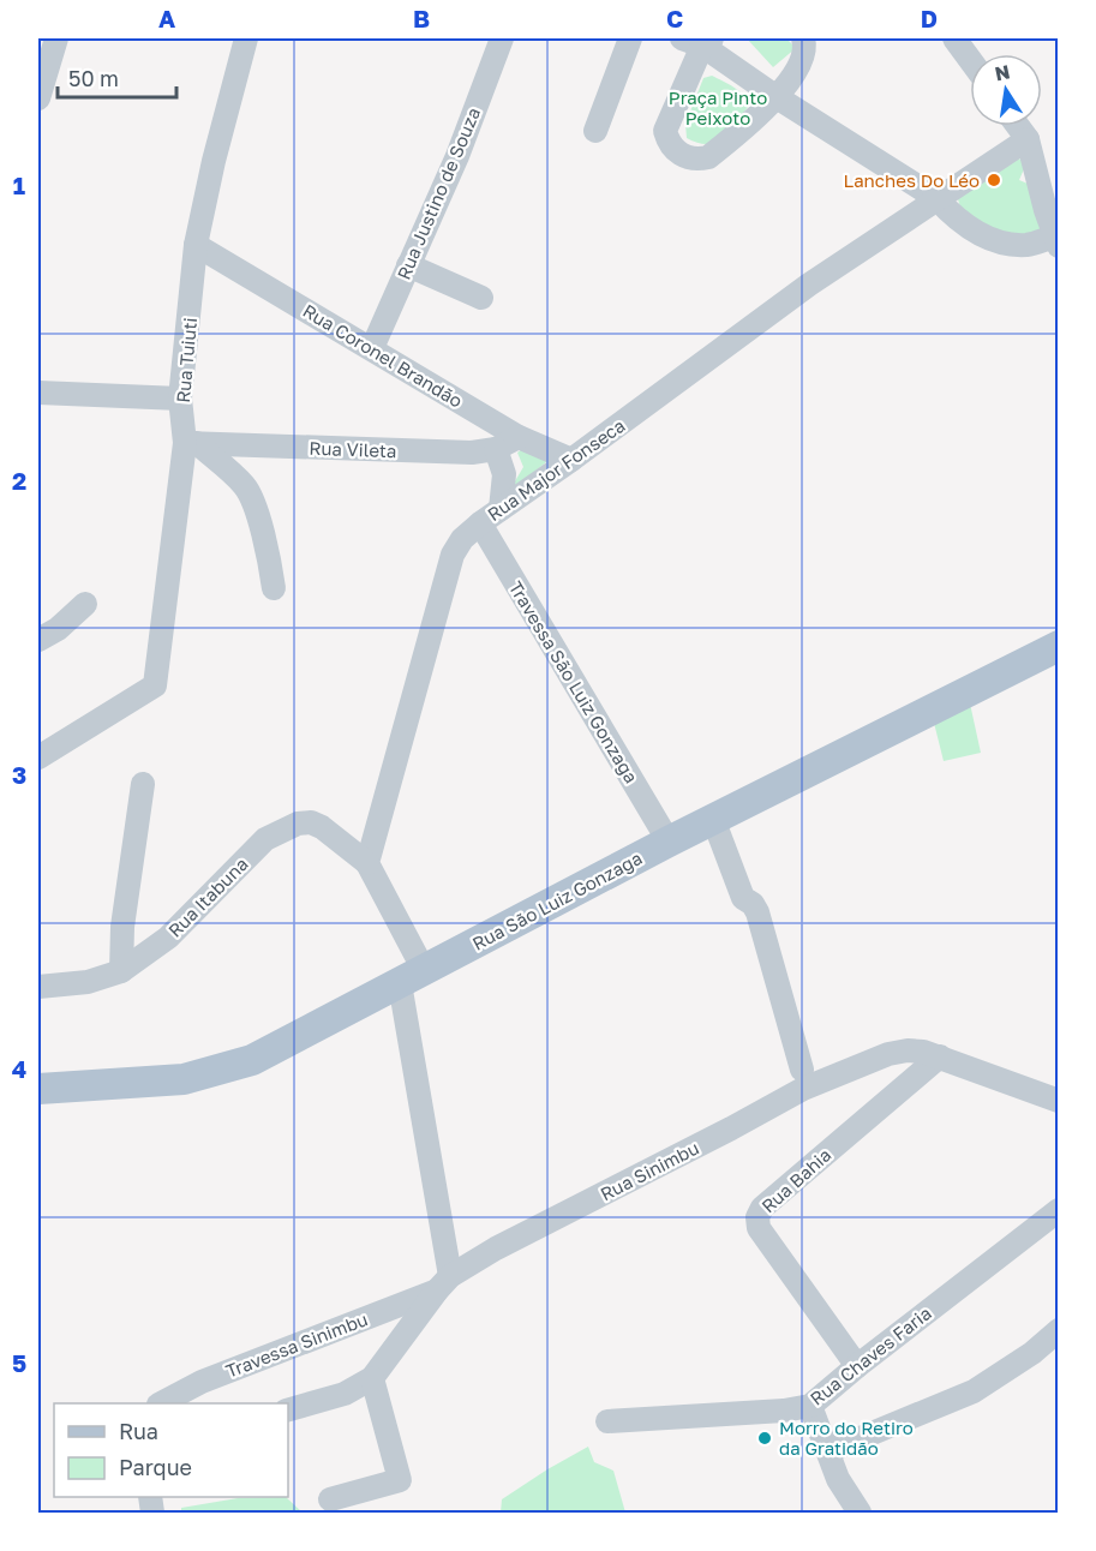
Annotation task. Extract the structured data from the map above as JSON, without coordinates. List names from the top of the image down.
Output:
{
  "streets": {
    "main road": ["Rua São Luiz Gonzaga"],
    "street": [
      "Rua Justino de Souza",
      "Rua Coronel Brandão",
      "Rua Tuiuti",
      "Rua Vileta",
      "Rua Major Fonseca",
      "Travessa São Luiz Gonzaga",
      "Rua Itabuna",
      "Rua Sinimbu",
      "Rua Bahia",
      "Travessa Sinimbu",
      "Rua Chaves Faria"
    ]
  },
  "crossings": [
    ["Rua Justino de Souza", "Rua Coronel Brandão"],
    ["Rua Coronel Brandão", "Rua Tuiuti"],
    ["Rua Coronel Brandão", "Rua Vileta"],
    ["Rua Coronel Brandão", "Rua Major Fonseca"],
    ["Rua Tuiuti", "Rua Vileta"],
    ["Rua Major Fonseca", "Travessa São Luiz Gonzaga"],
    ["Rua Major Fonseca", "Rua Itabuna"],
    ["Travessa São Luiz Gonzaga", "Rua São Luiz Gonzaga"],
    ["Rua Sinimbu", "Rua Bahia"],
    ["Rua Sinimbu", "Travessa Sinimbu"],
    ["Rua Bahia", "Rua Chaves Faria"]
  ],
  "parks": ["Praça Pinto Peixoto"],
  "places": ["Lanches Do Léo", "Morro do Retiro da Gratidão"],
  "legend": ["Rua", "Parque"],
  "scale_bar": "50 m",
  "north": "top",
  "grid": {
    "columns": [
      "A",
      "B",
      "C",
      "D"
    ],
    "rows": [
      "1",
      "2",
      "3",
      "4",
      "5"
    ]
  }
}
